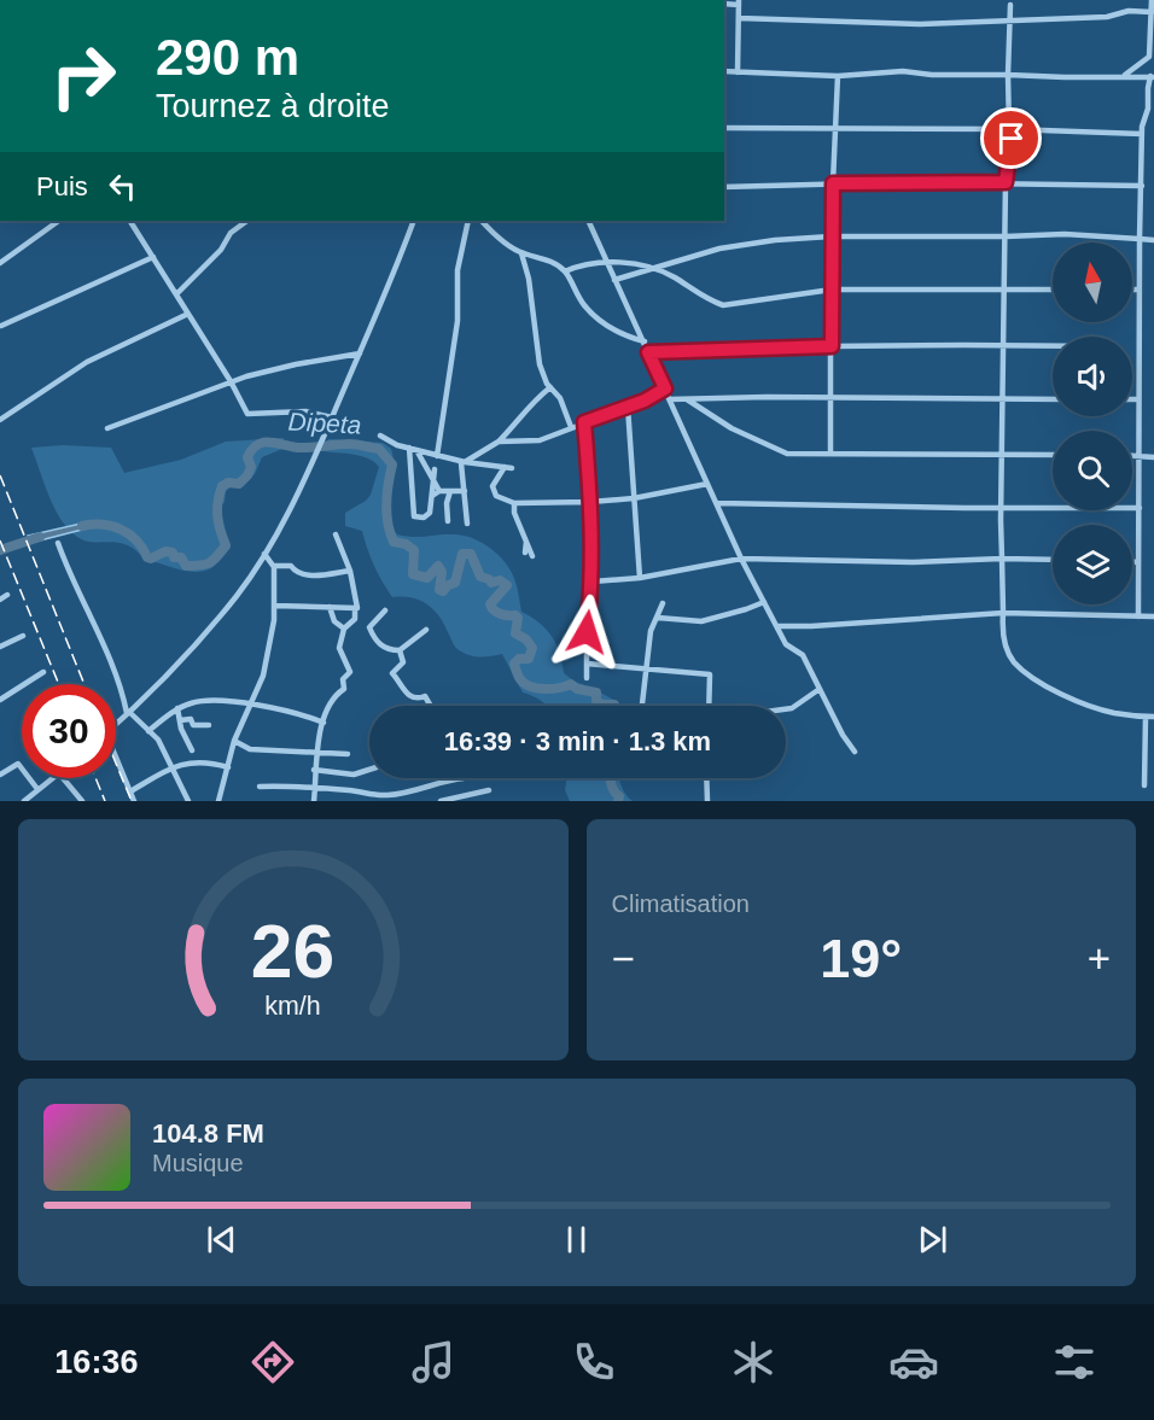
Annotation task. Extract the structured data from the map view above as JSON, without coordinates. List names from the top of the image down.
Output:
{
  "water": ["Dipeta"],
  "north": "top",
  "page": {
    "turn": ["290 m", "Tournez à droite"],
    "then": "Puis",
    "limit": "30",
    "trip": "16:39 · 3 min · 1.3 km",
    "tile": "Climatisation",
    "heat": ["−", "19°", "+"],
    "song": ["104.8 FM", "Musique"],
    "tabs": "16:36",
    "gauge": ["26", "km/h"]
  }
}
